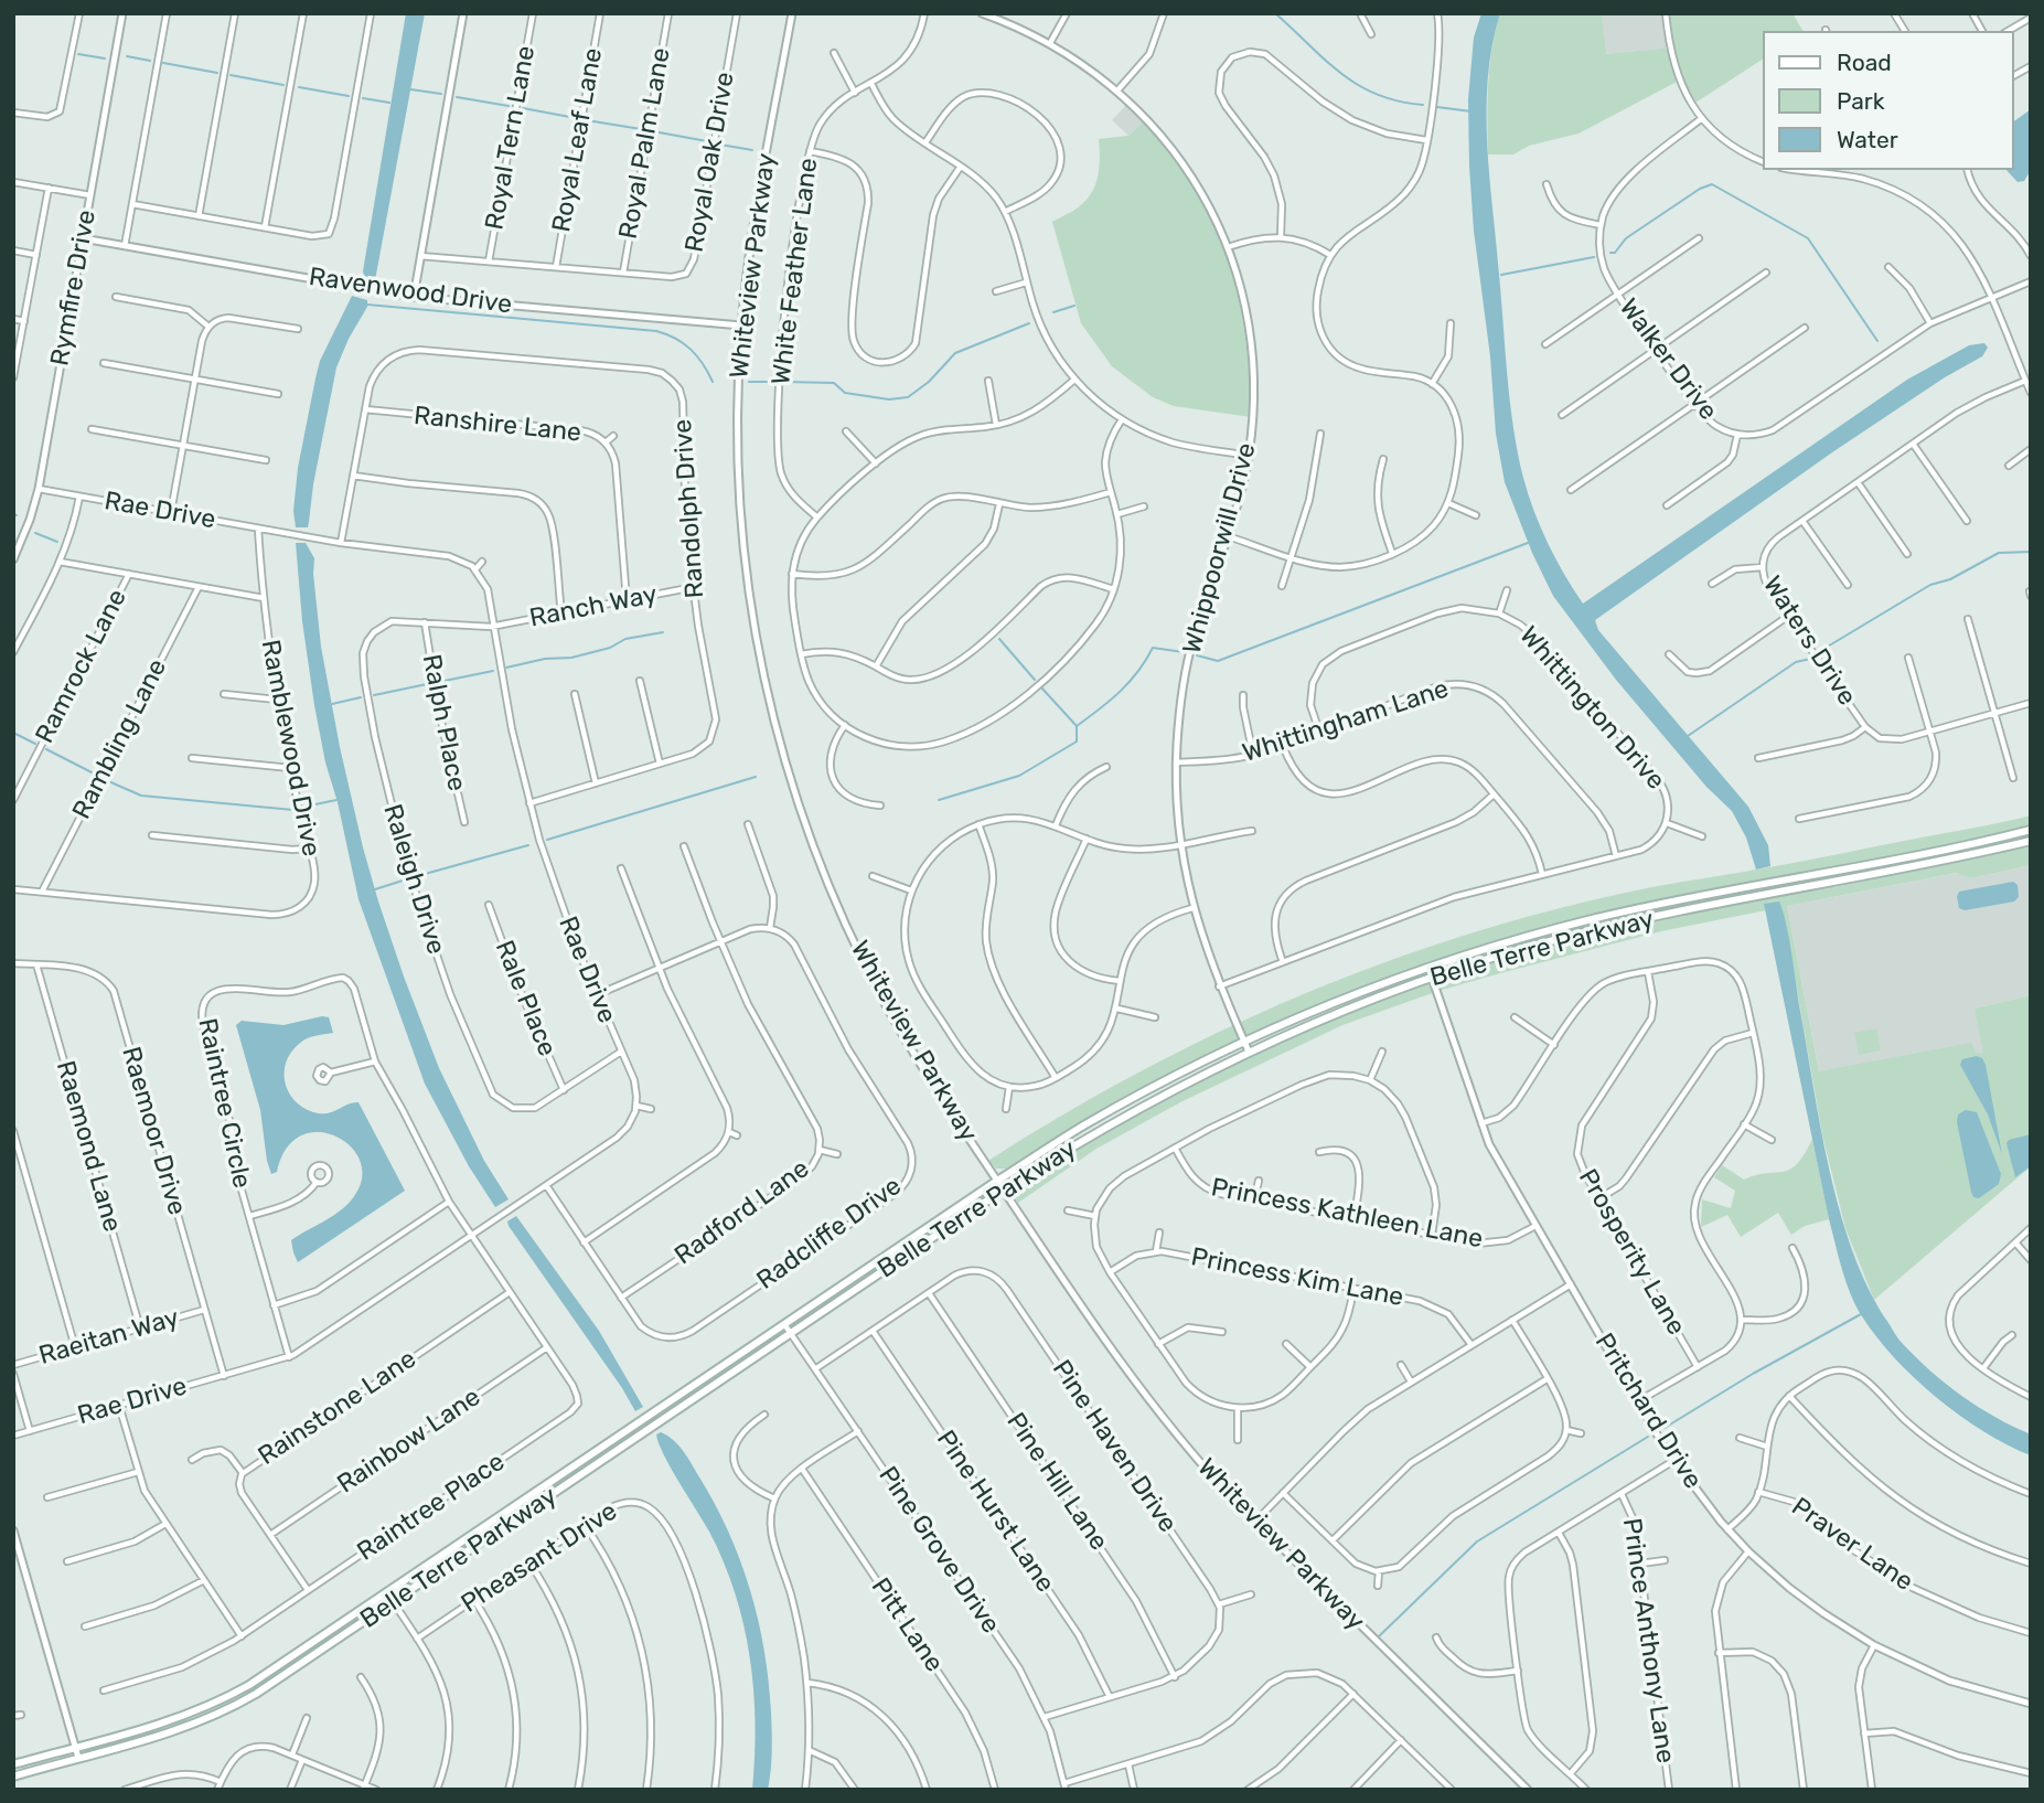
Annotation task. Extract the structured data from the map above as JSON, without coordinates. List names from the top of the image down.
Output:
{
  "streets": {
    "main road": ["Belle Terre Parkway"],
    "street": [
      "Royal Tern Lane",
      "Royal Leaf Lane",
      "Royal Palm Lane",
      "Royal Oak Drive",
      "Whiteview Parkway",
      "White Feather Lane",
      "Rymfire Drive",
      "Ravenwood Drive",
      "Walker Drive",
      "Ranshire Lane",
      "Randolph Drive",
      "Rae Drive",
      "Whippoorwill Drive",
      "Ranch Way",
      "Waters Drive",
      "Ramrock Lane",
      "Whittington Drive",
      "Whittingham Lane",
      "Ralph Place",
      "Rambling Lane",
      "Ramblewood Drive",
      "Raleigh Drive",
      "Rale Place",
      "Raintree Circle",
      "Raemoor Drive",
      "Raemond Lane",
      "Radford Lane",
      "Princess Kathleen Lane",
      "Radcliffe Drive",
      "Prosperity Lane",
      "Princess Kim Lane",
      "Raeitan Way",
      "Rainstone Lane",
      "Pritchard Drive",
      "Rainbow Lane",
      "Pine Haven Drive",
      "Pine Hill Lane",
      "Raintree Place",
      "Pine Hurst Lane",
      "Praver Lane",
      "Pine Grove Drive",
      "Pheasant Drive",
      "Pitt Lane",
      "Prince Anthony Lane"
    ]
  },
  "crossings": [
    ["Royal Tern Lane", "Royal Oak Drive"],
    ["Royal Leaf Lane", "Royal Oak Drive"],
    ["Royal Palm Lane", "Royal Oak Drive"],
    ["Whiteview Parkway", "Ravenwood Drive"],
    ["Whiteview Parkway", "Belle Terre Parkway"],
    ["Rymfire Drive", "Ravenwood Drive"],
    ["Rymfire Drive", "Rae Drive"],
    ["Ranshire Lane", "Randolph Drive"],
    ["Ranshire Lane", "Ranch Way"],
    ["Randolph Drive", "Rae Drive"],
    ["Randolph Drive", "Ranch Way"],
    ["Rae Drive", "Ranch Way"],
    ["Rae Drive", "Ramblewood Drive"],
    ["Rae Drive", "Raleigh Drive"],
    ["Rae Drive", "Raintree Circle"],
    ["Rae Drive", "Raemoor Drive"],
    ["Rae Drive", "Radcliffe Drive"],
    ["Rae Drive", "Raintree Place"],
    ["Whippoorwill Drive", "Whittington Drive"],
    ["Whippoorwill Drive", "Whittingham Lane"],
    ["Whippoorwill Drive", "Belle Terre Parkway"],
    ["Ranch Way", "Raleigh Drive"],
    ["Whittington Drive", "Whittingham Lane"],
    ["Ralph Place", "Raleigh Drive"],
    ["Rambling Lane", "Ramblewood Drive"],
    ["Raleigh Drive", "Rale Place"],
    ["Belle Terre Parkway", "Pritchard Drive"],
    ["Belle Terre Parkway", "Pine Grove Drive"],
    ["Raintree Circle", "Raintree Place"],
    ["Raemoor Drive", "Raemond Lane"],
    ["Raemoor Drive", "Raeitan Way"],
    ["Raemond Lane", "Raeitan Way"],
    ["Radford Lane", "Radcliffe Drive"],
    ["Princess Kathleen Lane", "Pritchard Drive"],
    ["Rainstone Lane", "Rainbow Lane"],
    ["Rainstone Lane", "Raintree Place"],
    ["Rainbow Lane", "Raintree Place"],
    ["Pine Haven Drive", "Pine Hill Lane"],
    ["Pine Haven Drive", "Pine Hurst Lane"],
    ["Pine Haven Drive", "Pine Grove Drive"]
  ],
  "legend": ["Road", "Park", "Water"]
}
